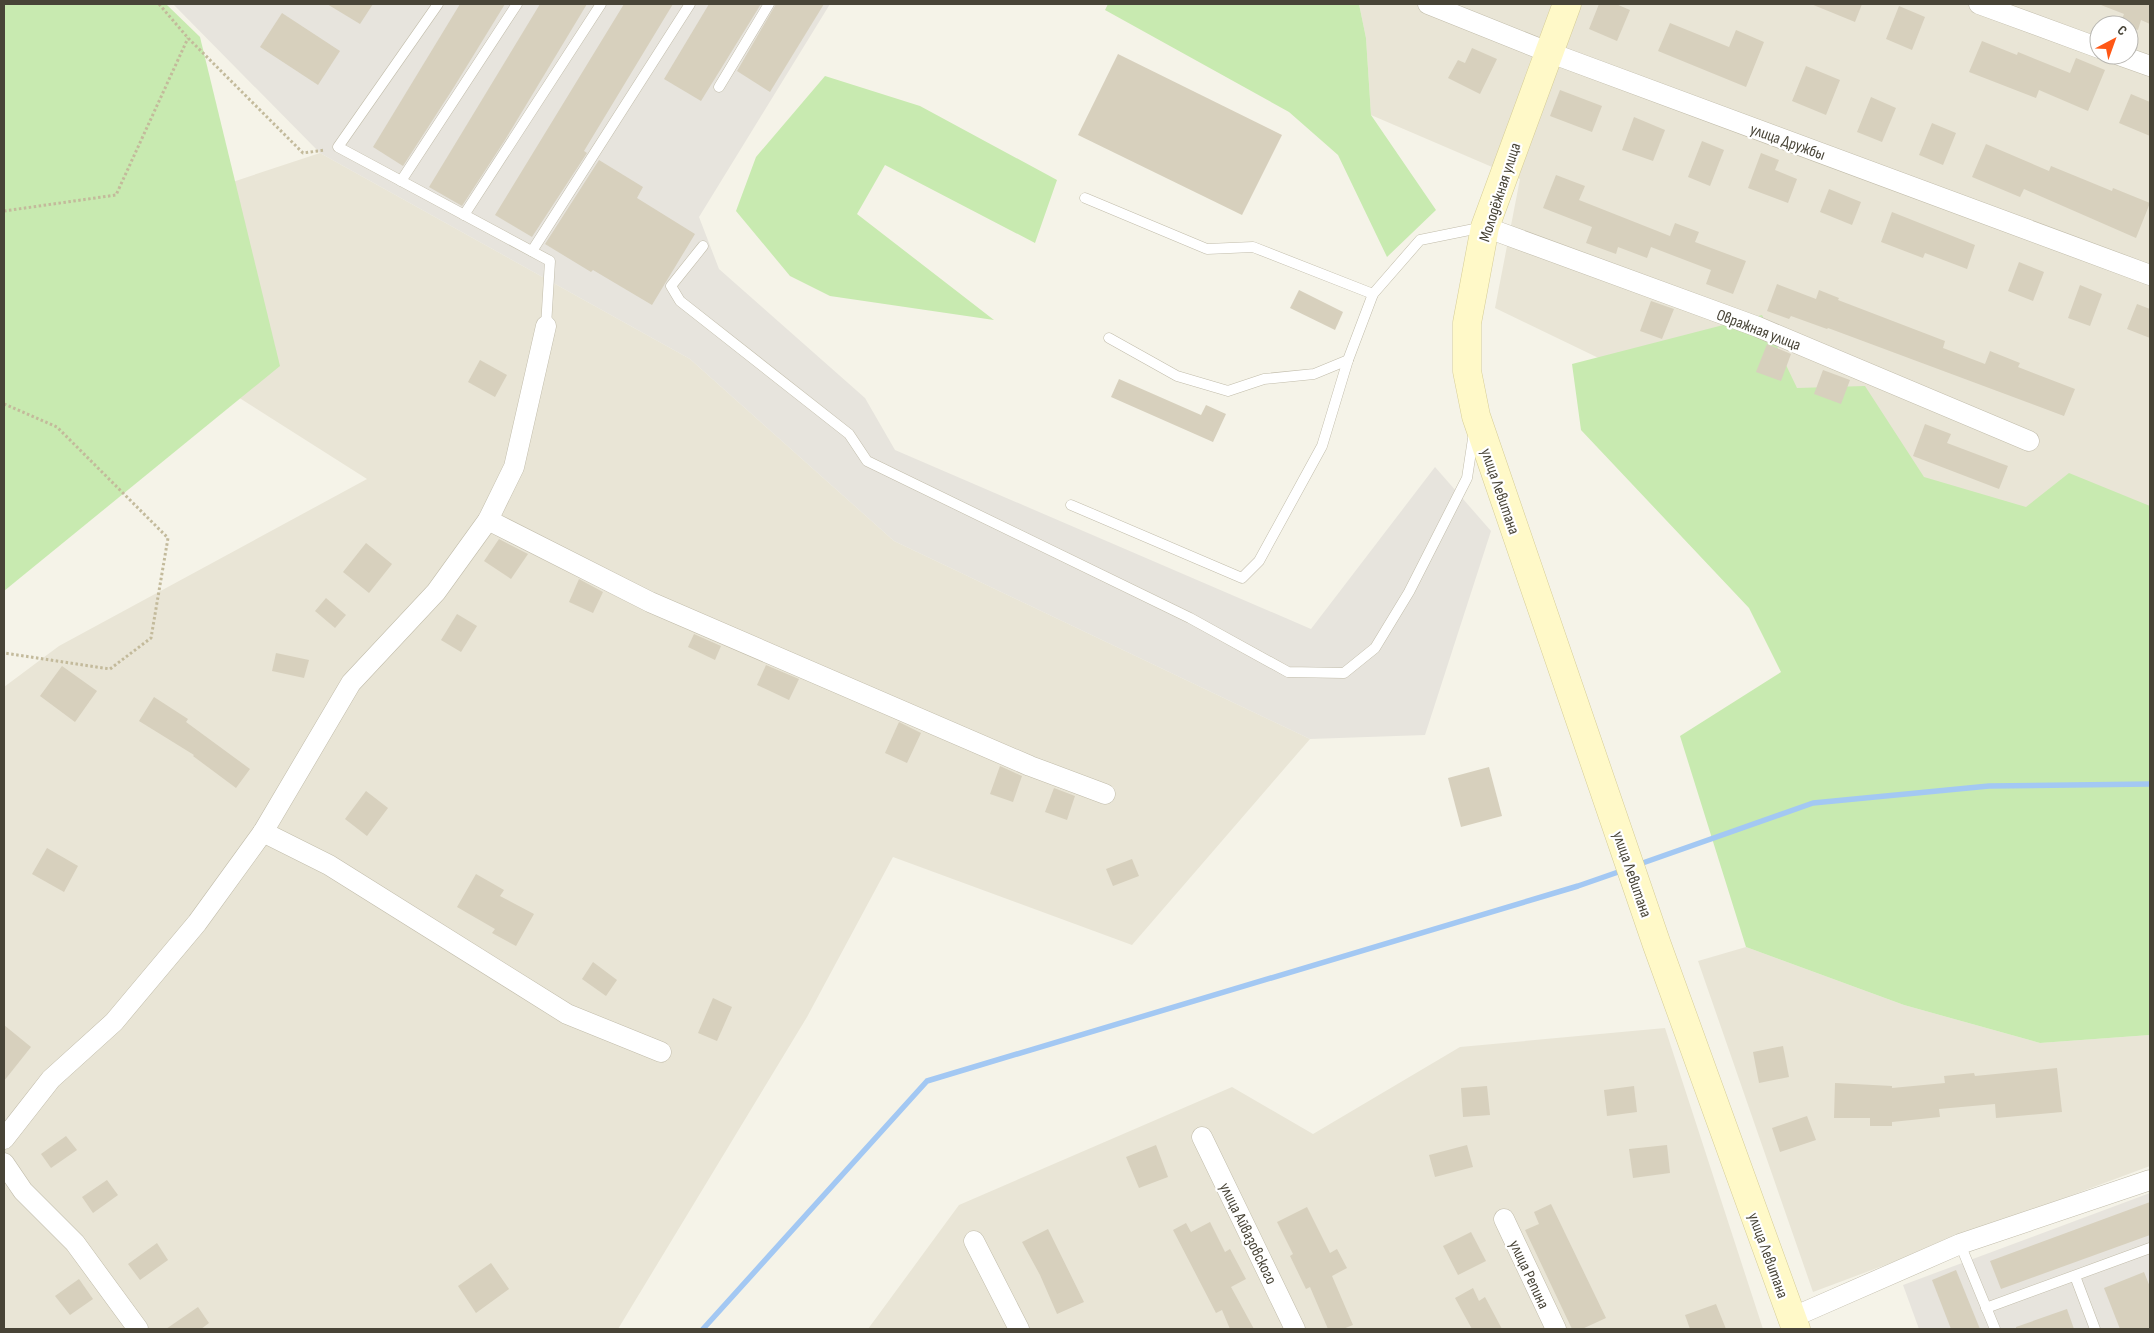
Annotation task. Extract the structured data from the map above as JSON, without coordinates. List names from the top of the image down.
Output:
{
  "streets": {
    "main road": ["Молодёжная улица", "улица Левитана"],
    "street": [
      "улица Дружбы",
      "Овражная улица",
      "улица Айвазовского",
      "улица Репина"
    ]
  },
  "crossings": [
    ["улица Дружбы", "Молодёжная улица"],
    ["Молодёжная улица", "Овражная улица"],
    ["Молодёжная улица", "улица Левитана"]
  ],
  "north": "top right"
}
